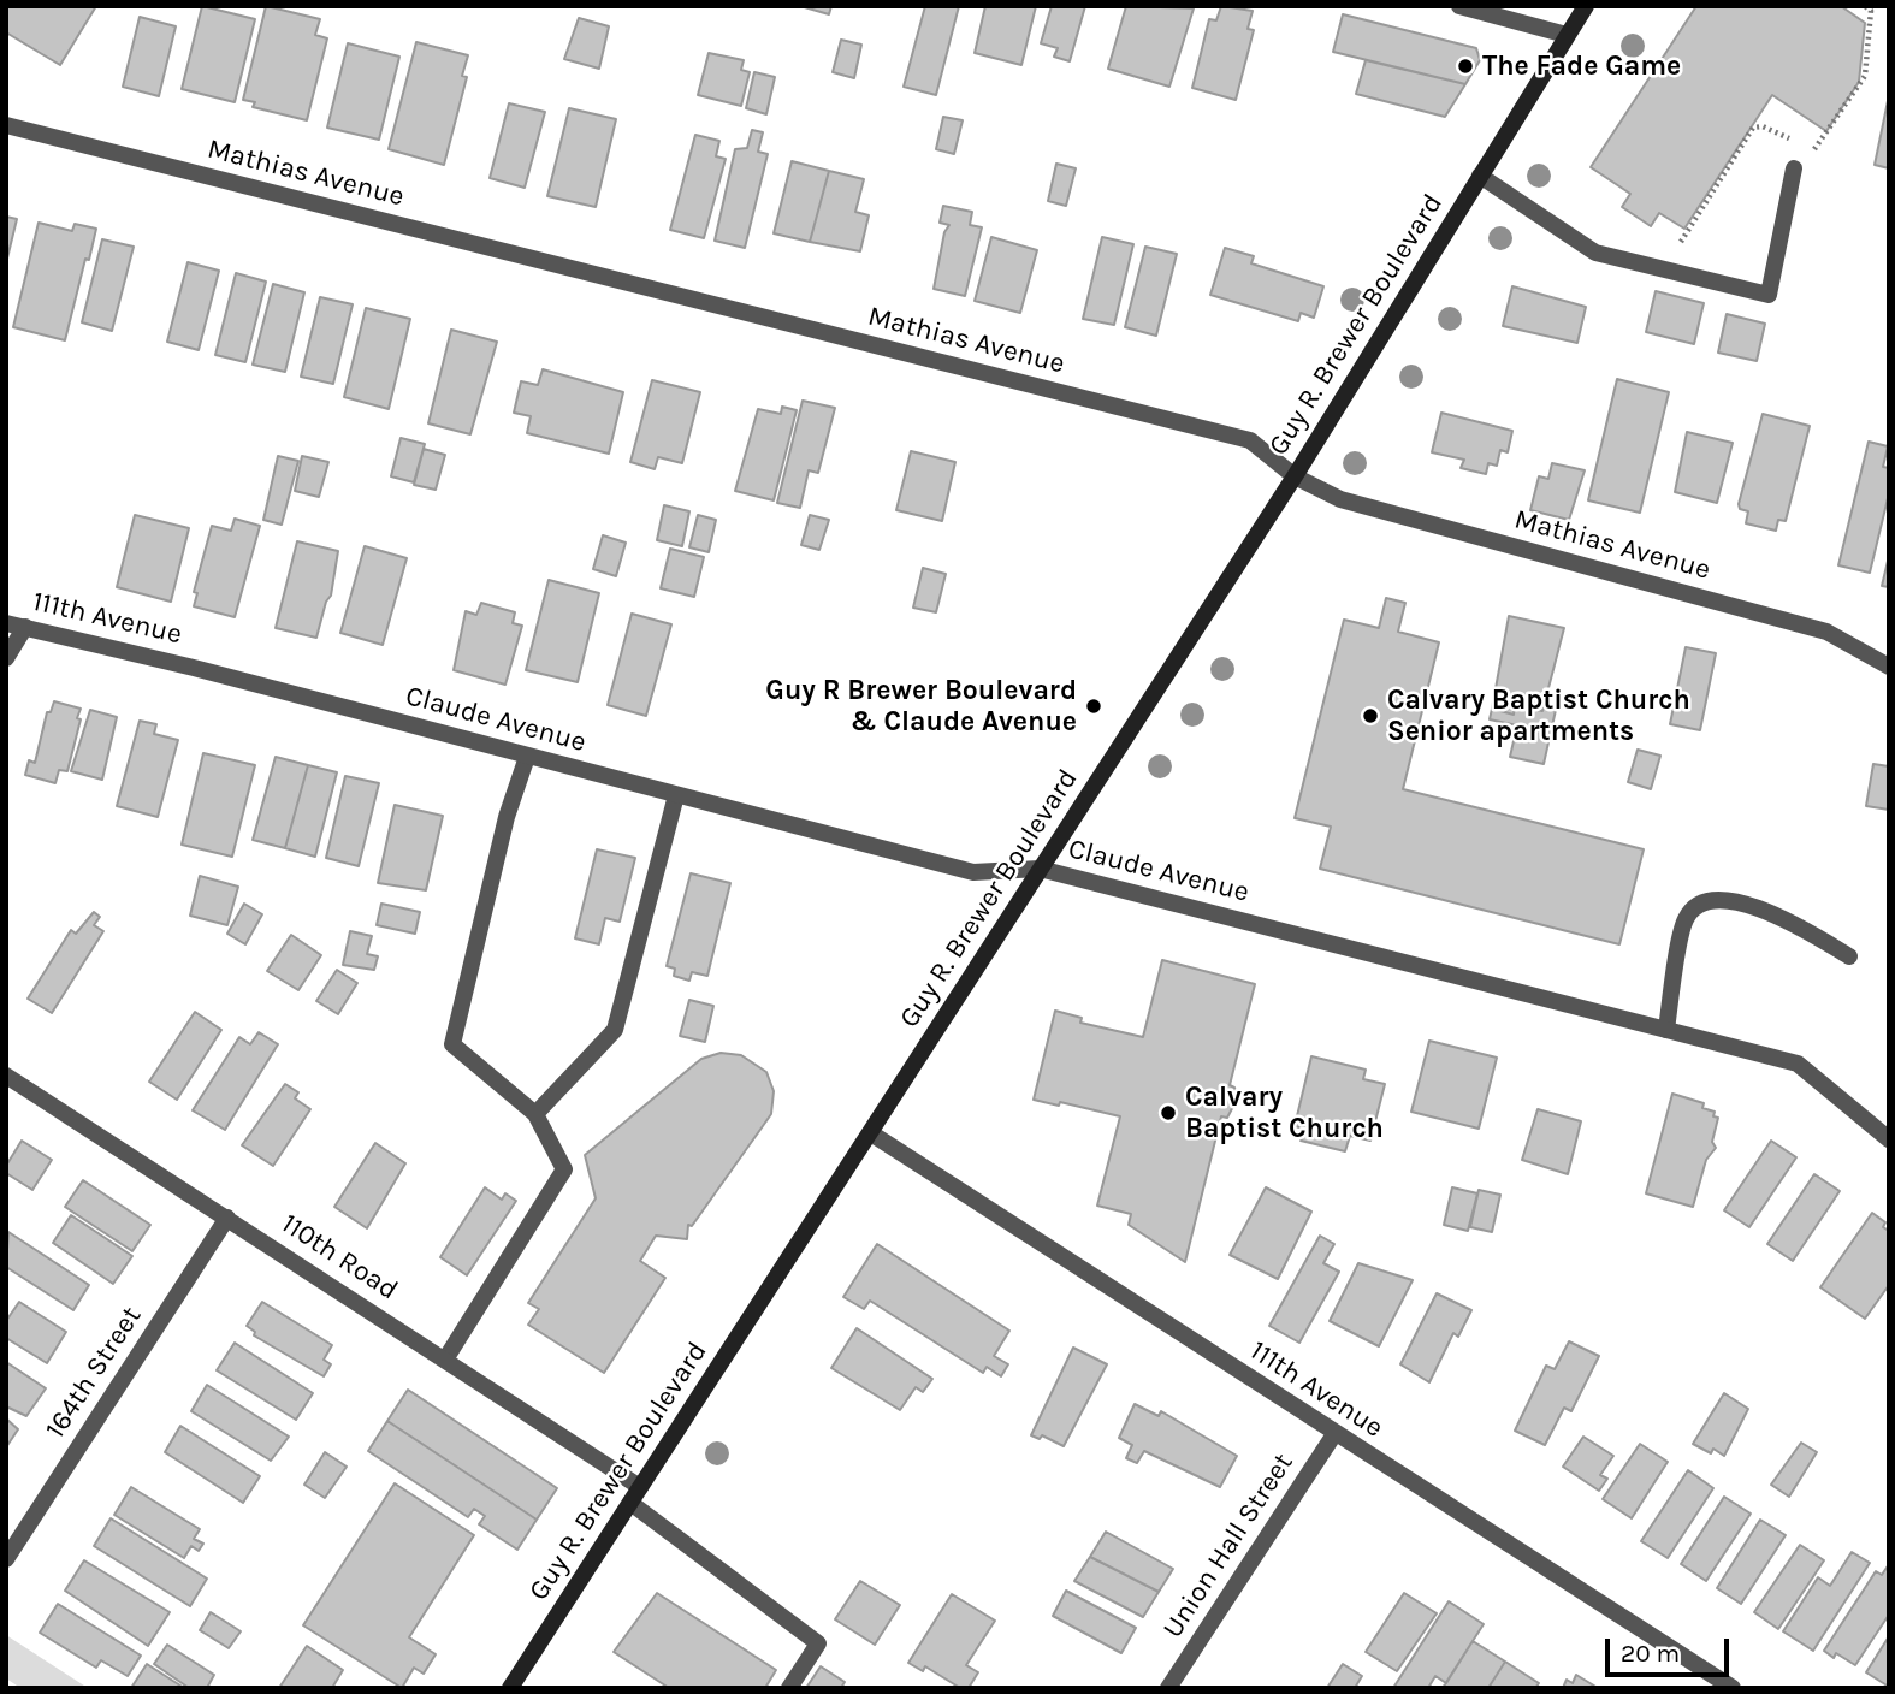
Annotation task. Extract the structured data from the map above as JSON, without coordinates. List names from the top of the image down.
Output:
{
  "streets": {
    "main road": ["Guy R. Brewer Boulevard"],
    "street": [
      "Mathias Avenue",
      "111th Avenue",
      "Claude Avenue",
      "110th Road",
      "164th Street",
      "Union Hall Street"
    ]
  },
  "crossings": [
    ["Mathias Avenue", "Guy R. Brewer Boulevard"],
    ["Guy R. Brewer Boulevard", "111th Avenue"],
    ["Guy R. Brewer Boulevard", "Claude Avenue"],
    ["Guy R. Brewer Boulevard", "110th Road"],
    ["111th Avenue", "Claude Avenue"],
    ["111th Avenue", "Union Hall Street"],
    ["110th Road", "164th Street"]
  ],
  "places": [
    "The Fade Game",
    "Guy R Brewer Boulevard & Claude Avenue",
    "Calvary Baptist Church Senior apartments",
    "Calvary Baptist Church"
  ],
  "scale_bar": "20 m"
}
